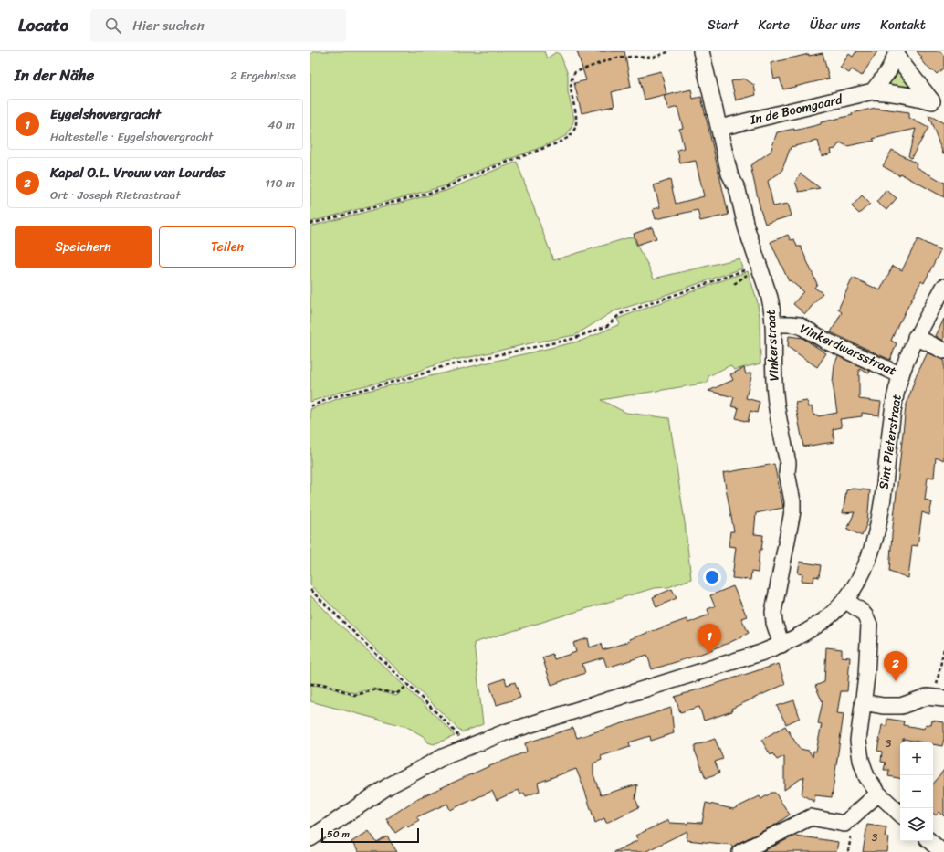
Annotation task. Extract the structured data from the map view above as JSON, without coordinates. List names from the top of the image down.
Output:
{
  "streets": {
    "street": [
      "In de Boomgaard",
      "Vinkerstraat",
      "Vinkerdwarsstraat",
      "Sint Pieterstraat"
    ]
  },
  "crossings": [
    ["In de Boomgaard", "Vinkerstraat"],
    ["Vinkerstraat", "Vinkerdwarsstraat"],
    ["Vinkerstraat", "Sint Pieterstraat"],
    ["Vinkerdwarsstraat", "Sint Pieterstraat"]
  ],
  "house_numbers": ["3", "3"],
  "scale_bar": "50 m",
  "page": {
    "header": "Locato",
    "search": "Hier suchen",
    "nav": [
      "Start",
      "Karte",
      "Über uns",
      "Kontakt"
    ],
    "heading": ["In der Nähe", "2 Ergebnisse"],
    "list": [
      {
        "mark": "1",
        "name": "Eygelshovergracht",
        "note": "Haltestelle · Eygelshovergracht",
        "value": "40 m"
      },
      {
        "mark": "2",
        "name": "Kapel O.L. Vrouw van Lourdes",
        "note": "Ort · Joseph Rietrastraat",
        "value": "110 m"
      }
    ],
    "buttons": ["Speichern", "Teilen"],
    "pins": ["1", "2"],
    "map_buttons": ["+", "−"],
    "scale": "50 m"
  }
}
